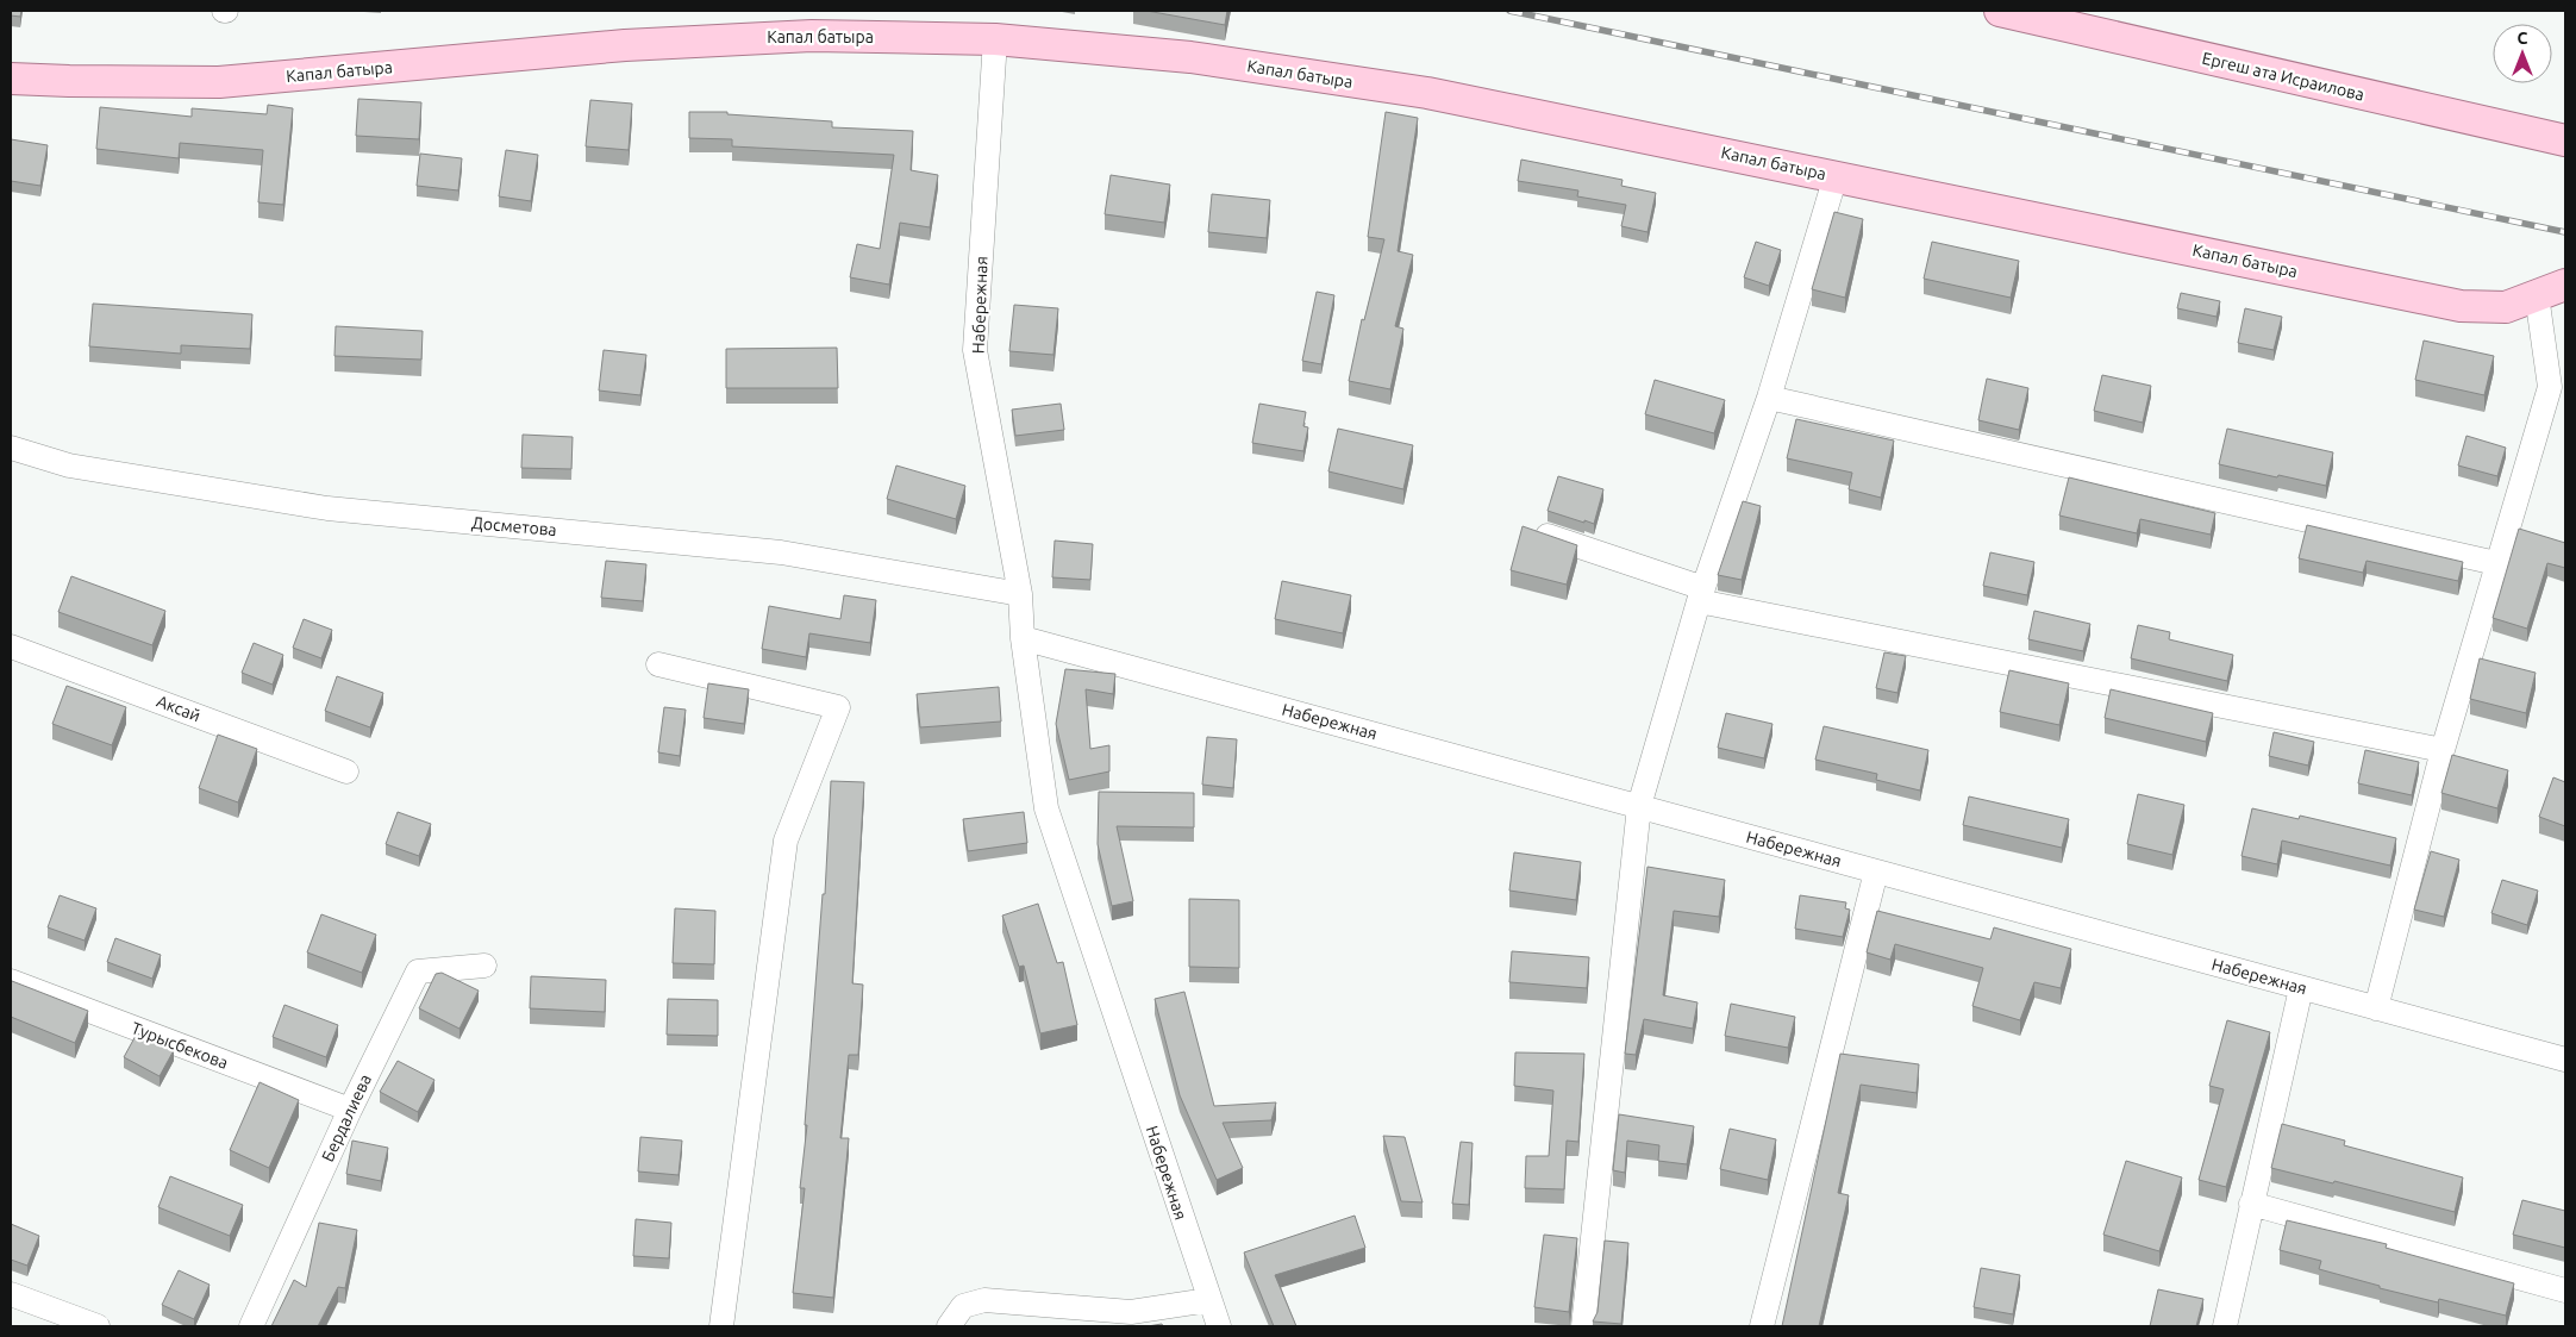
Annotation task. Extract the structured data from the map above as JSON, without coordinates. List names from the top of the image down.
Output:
{
  "streets": {
    "main road": ["Капал батыра", "Ергеш ата Исраилова"],
    "street": [
      "Набережная",
      "Досметова",
      "Аксай",
      "Турысбекова",
      "Бердалиева"
    ]
  },
  "crossings": [
    ["Капал батыра", "Набережная"],
    ["Набережная", "Досметова"],
    ["Турысбекова", "Бердалиева"]
  ],
  "north": "top"
}
